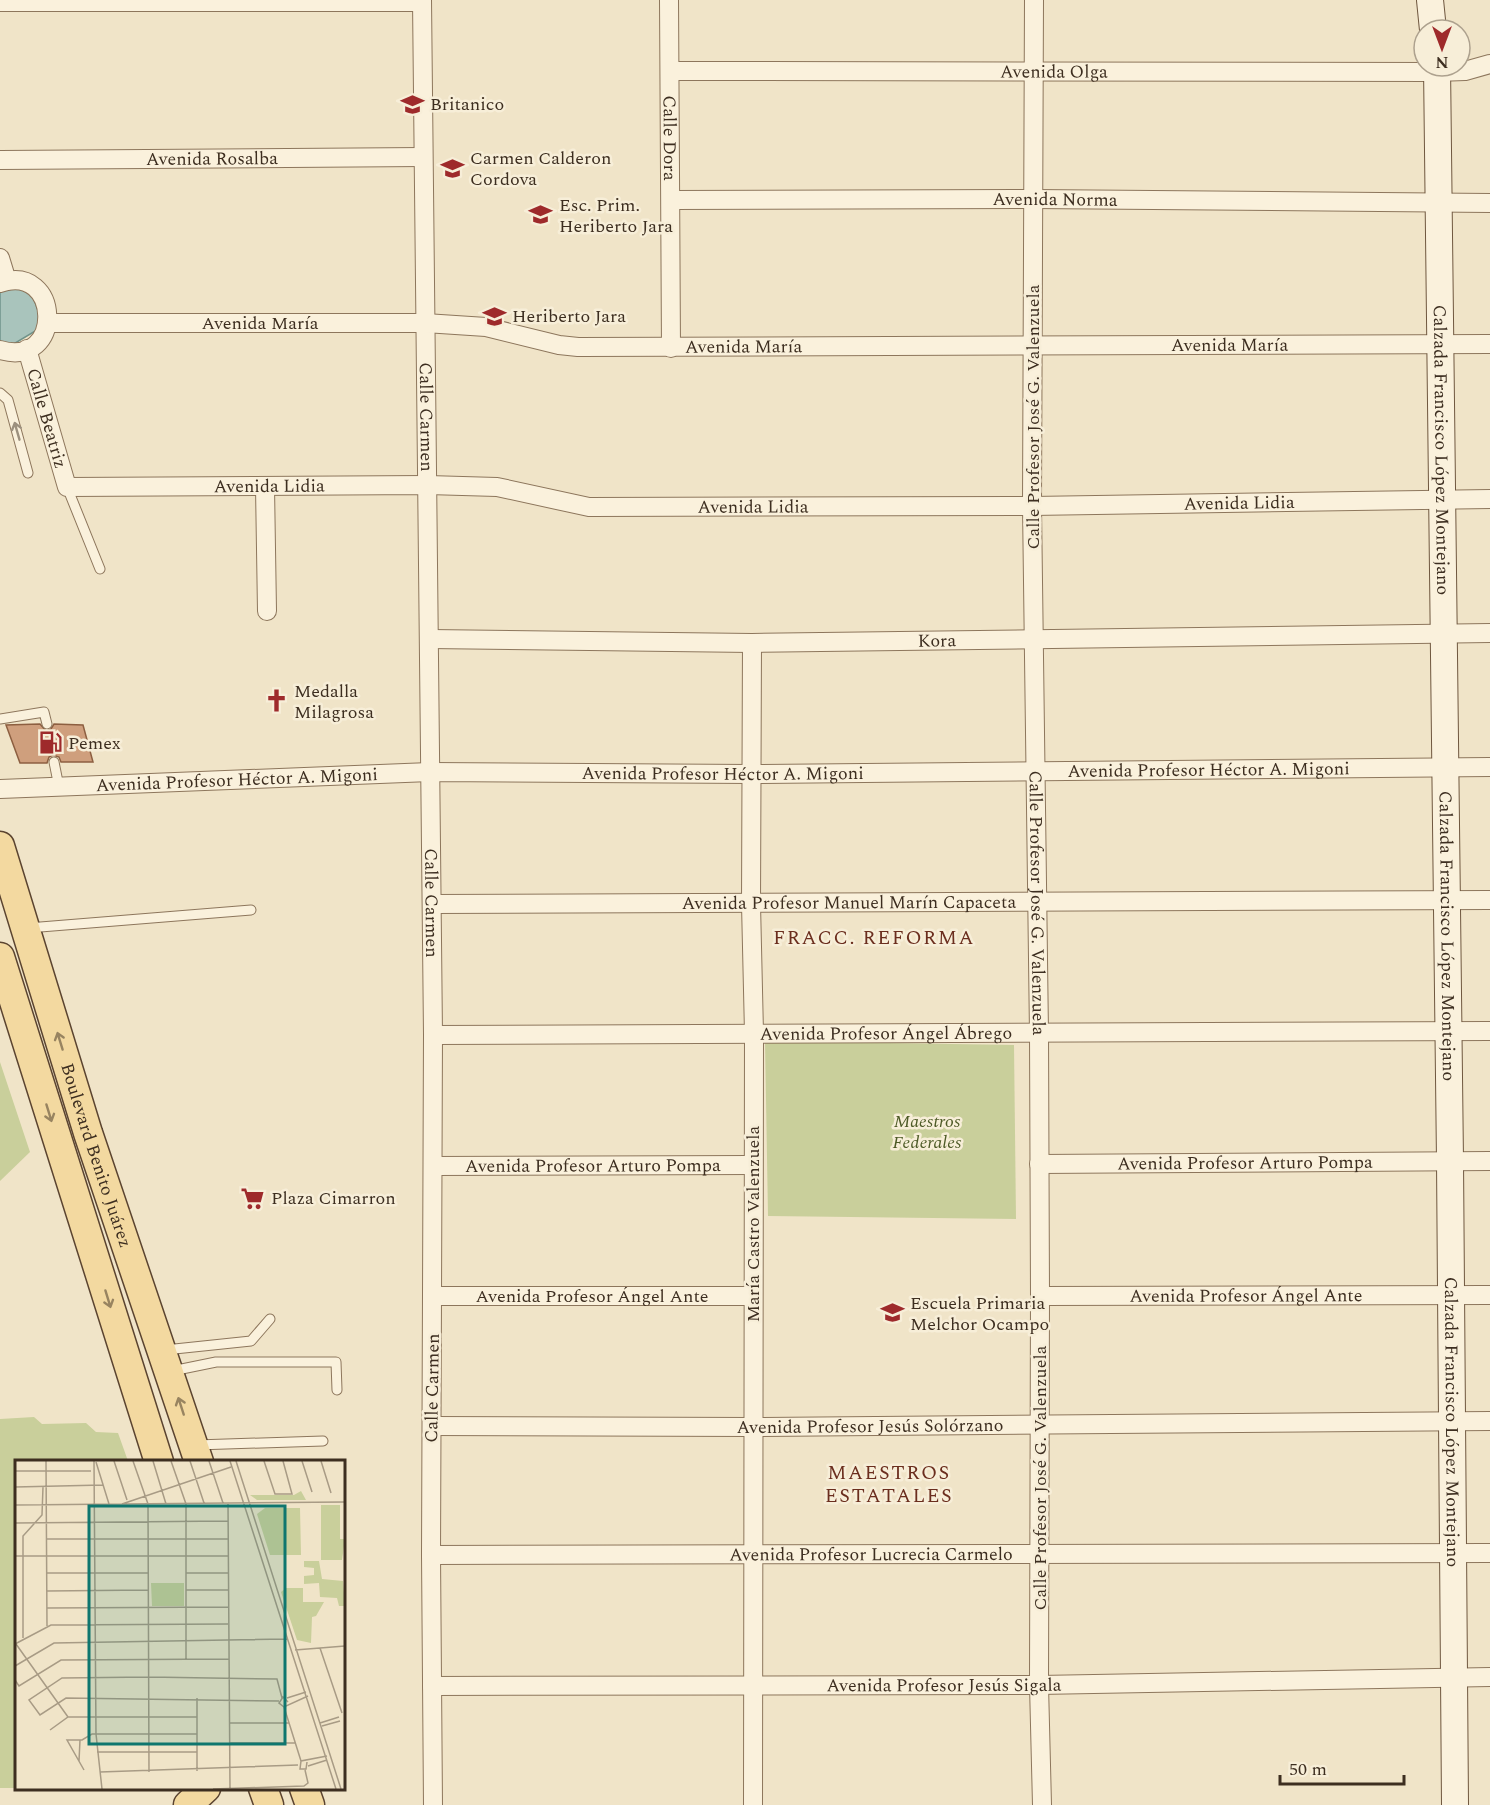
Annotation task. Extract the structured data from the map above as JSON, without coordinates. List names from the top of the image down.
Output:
{
  "streets": {
    "main road": ["Calzada Francisco López Montejano", "Boulevard Benito Juárez"],
    "street": [
      "Avenida Olga",
      "Calle Dora",
      "Avenida Rosalba",
      "Avenida Norma",
      "Avenida María",
      "Calle Carmen",
      "Calle Profesor José G. Valenzuela",
      "Calle Beatriz",
      "Avenida Lidia",
      "Kora",
      "Avenida Profesor Héctor A. Migoni",
      "Avenida Profesor Manuel Marín Capaceta",
      "Avenida Profesor Ángel Ábrego",
      "Avenida Profesor Arturo Pompa",
      "María Castro Valenzuela",
      "Avenida Profesor Ángel Ante",
      "Avenida Profesor Jesús Solórzano",
      "Avenida Profesor Lucrecia Carmelo",
      "Avenida Profesor Jesús Sigala"
    ]
  },
  "crossings": [
    ["Avenida Olga", "Calle Dora"],
    ["Avenida Olga", "Calle Profesor José G. Valenzuela"],
    ["Calle Dora", "Avenida Norma"],
    ["Calle Dora", "Avenida María"],
    ["Avenida Rosalba", "Calle Carmen"],
    ["Avenida Norma", "Calle Profesor José G. Valenzuela"],
    ["Avenida Norma", "Calzada Francisco López Montejano"],
    ["Avenida María", "Calle Carmen"],
    ["Avenida María", "Calle Profesor José G. Valenzuela"],
    ["Avenida María", "Calzada Francisco López Montejano"],
    ["Calle Carmen", "Avenida Lidia"],
    ["Calle Carmen", "Kora"],
    ["Calle Carmen", "Avenida Profesor Héctor A. Migoni"],
    ["Calle Carmen", "Avenida Profesor Manuel Marín Capaceta"],
    ["Calle Carmen", "Avenida Profesor Ángel Ábrego"],
    ["Calle Carmen", "Avenida Profesor Arturo Pompa"],
    ["Calle Carmen", "Avenida Profesor Ángel Ante"],
    ["Calle Carmen", "Avenida Profesor Jesús Solórzano"],
    ["Calle Carmen", "Avenida Profesor Lucrecia Carmelo"],
    ["Calle Carmen", "Avenida Profesor Jesús Sigala"],
    ["Calle Profesor José G. Valenzuela", "Avenida Lidia"],
    ["Calle Profesor José G. Valenzuela", "Kora"],
    ["Calle Profesor José G. Valenzuela", "Avenida Profesor Héctor A. Migoni"],
    ["Calle Profesor José G. Valenzuela", "Avenida Profesor Manuel Marín Capaceta"],
    ["Calle Profesor José G. Valenzuela", "Avenida Profesor Ángel Ábrego"],
    ["Calle Profesor José G. Valenzuela", "Avenida Profesor Arturo Pompa"],
    ["Calle Profesor José G. Valenzuela", "Avenida Profesor Ángel Ante"],
    ["Calle Profesor José G. Valenzuela", "Avenida Profesor Jesús Solórzano"],
    ["Calle Profesor José G. Valenzuela", "Avenida Profesor Lucrecia Carmelo"],
    ["Calle Profesor José G. Valenzuela", "Avenida Profesor Jesús Sigala"],
    ["Calle Beatriz", "Avenida Lidia"],
    ["Calzada Francisco López Montejano", "Avenida Lidia"],
    ["Calzada Francisco López Montejano", "Kora"],
    ["Calzada Francisco López Montejano", "Avenida Profesor Héctor A. Migoni"],
    ["Calzada Francisco López Montejano", "Avenida Profesor Manuel Marín Capaceta"],
    ["Calzada Francisco López Montejano", "Avenida Profesor Ángel Ábrego"],
    ["Calzada Francisco López Montejano", "Avenida Profesor Arturo Pompa"],
    ["Calzada Francisco López Montejano", "Avenida Profesor Ángel Ante"],
    ["Calzada Francisco López Montejano", "Avenida Profesor Jesús Solórzano"],
    ["Calzada Francisco López Montejano", "Avenida Profesor Lucrecia Carmelo"],
    ["Calzada Francisco López Montejano", "Avenida Profesor Jesús Sigala"],
    ["Kora", "María Castro Valenzuela"],
    ["Avenida Profesor Héctor A. Migoni", "María Castro Valenzuela"],
    ["Avenida Profesor Manuel Marín Capaceta", "María Castro Valenzuela"],
    ["Avenida Profesor Ángel Ábrego", "María Castro Valenzuela"],
    ["Avenida Profesor Arturo Pompa", "María Castro Valenzuela"],
    ["María Castro Valenzuela", "Avenida Profesor Ángel Ante"],
    ["María Castro Valenzuela", "Avenida Profesor Jesús Solórzano"],
    ["María Castro Valenzuela", "Avenida Profesor Lucrecia Carmelo"],
    ["María Castro Valenzuela", "Avenida Profesor Jesús Sigala"]
  ],
  "districts": ["FRACC. REFORMA", "MAESTROS ESTATALES"],
  "parks": ["Maestros Federales"],
  "places": {
    "school or university": [
      "Britanico",
      "Carmen Calderon Cordova",
      "Esc. Prim. Heriberto Jara",
      "Heriberto Jara",
      "Escuela Primaria Melchor Ocampo"
    ],
    "church": ["Medalla Milagrosa"],
    "fuel station": ["Pemex"],
    "supermarket": ["Plaza Cimarron"]
  },
  "scale_bar": "50 m",
  "north": "bottom"
}
